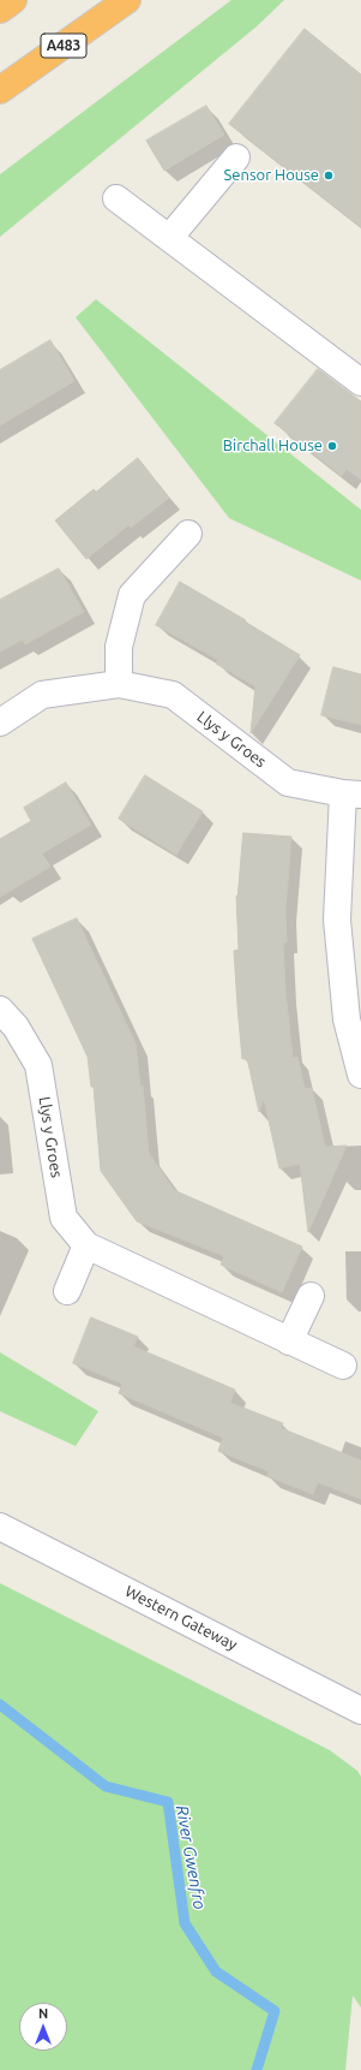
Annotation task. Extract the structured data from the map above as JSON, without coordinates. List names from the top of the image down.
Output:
{
  "streets": {
    "highway": ["A483"],
    "street": ["Llys y Groes", "Western Gateway"]
  },
  "water": ["River Gwenfro"],
  "places": ["Sensor House", "Birchall House"],
  "north": "top"
}
